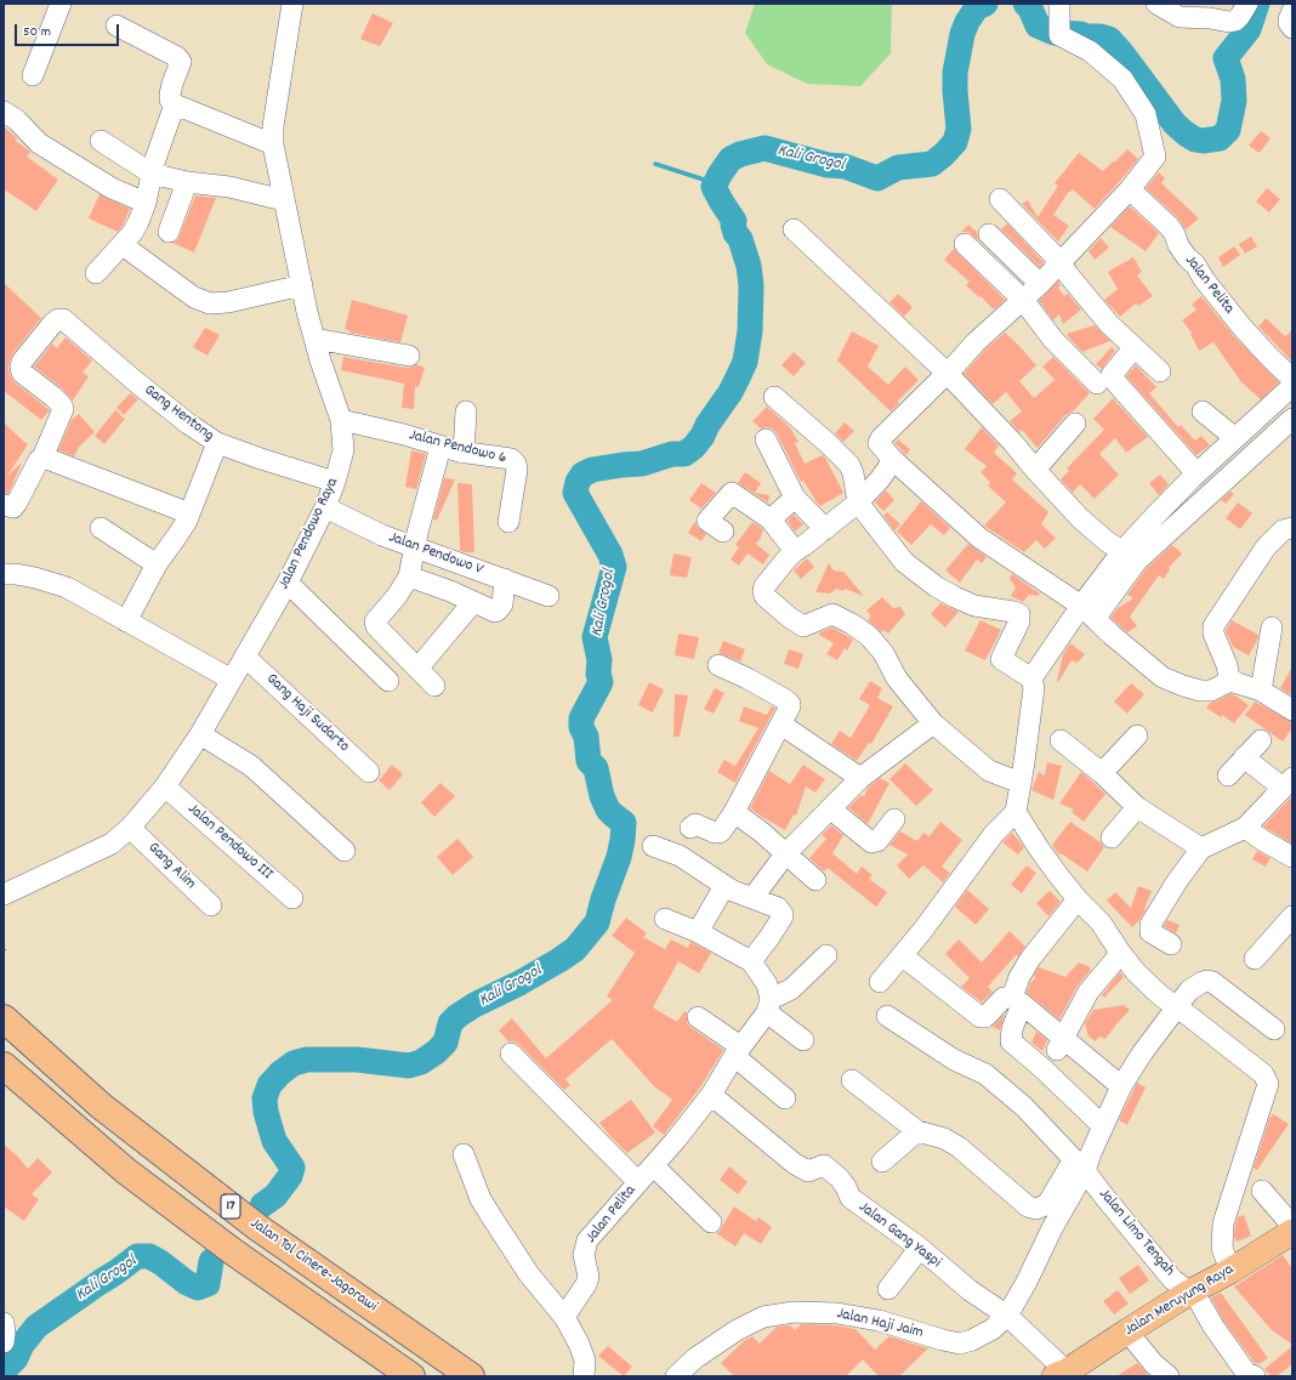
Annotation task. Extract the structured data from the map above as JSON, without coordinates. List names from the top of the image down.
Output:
{
  "streets": {
    "highway": ["17", "Jalan Tol Cinere-Jagorawi"],
    "main road": ["Jalan Meruyung Raya"],
    "street": [
      "Jalan Pelita",
      "Gang Hentong",
      "Jalan Pendowo 6",
      "Jalan Pendowo Raya",
      "Jalan Pendowo V",
      "Gang Haji Sudarto",
      "Jalan Pendowo III",
      "Gang Alim",
      "Jalan Limo Tengah",
      "Jalan Gang Yaspi",
      "Jalan Haji Jaim"
    ]
  },
  "crossings": [
    ["Jalan Pelita", "Jalan Gang Yaspi"],
    ["Gang Hentong", "Jalan Pendowo Raya"],
    ["Jalan Pendowo 6", "Jalan Pendowo Raya"],
    ["Jalan Pendowo Raya", "Jalan Pendowo V"],
    ["Jalan Pendowo Raya", "Gang Haji Sudarto"],
    ["Jalan Pendowo Raya", "Jalan Pendowo III"],
    ["Jalan Pendowo Raya", "Gang Alim"],
    ["Jalan Limo Tengah", "Jalan Meruyung Raya"],
    ["Jalan Gang Yaspi", "Jalan Meruyung Raya"],
    ["Jalan Gang Yaspi", "Jalan Haji Jaim"]
  ],
  "water": ["Kali Grogol"],
  "scale_bar": "50 m"
}
